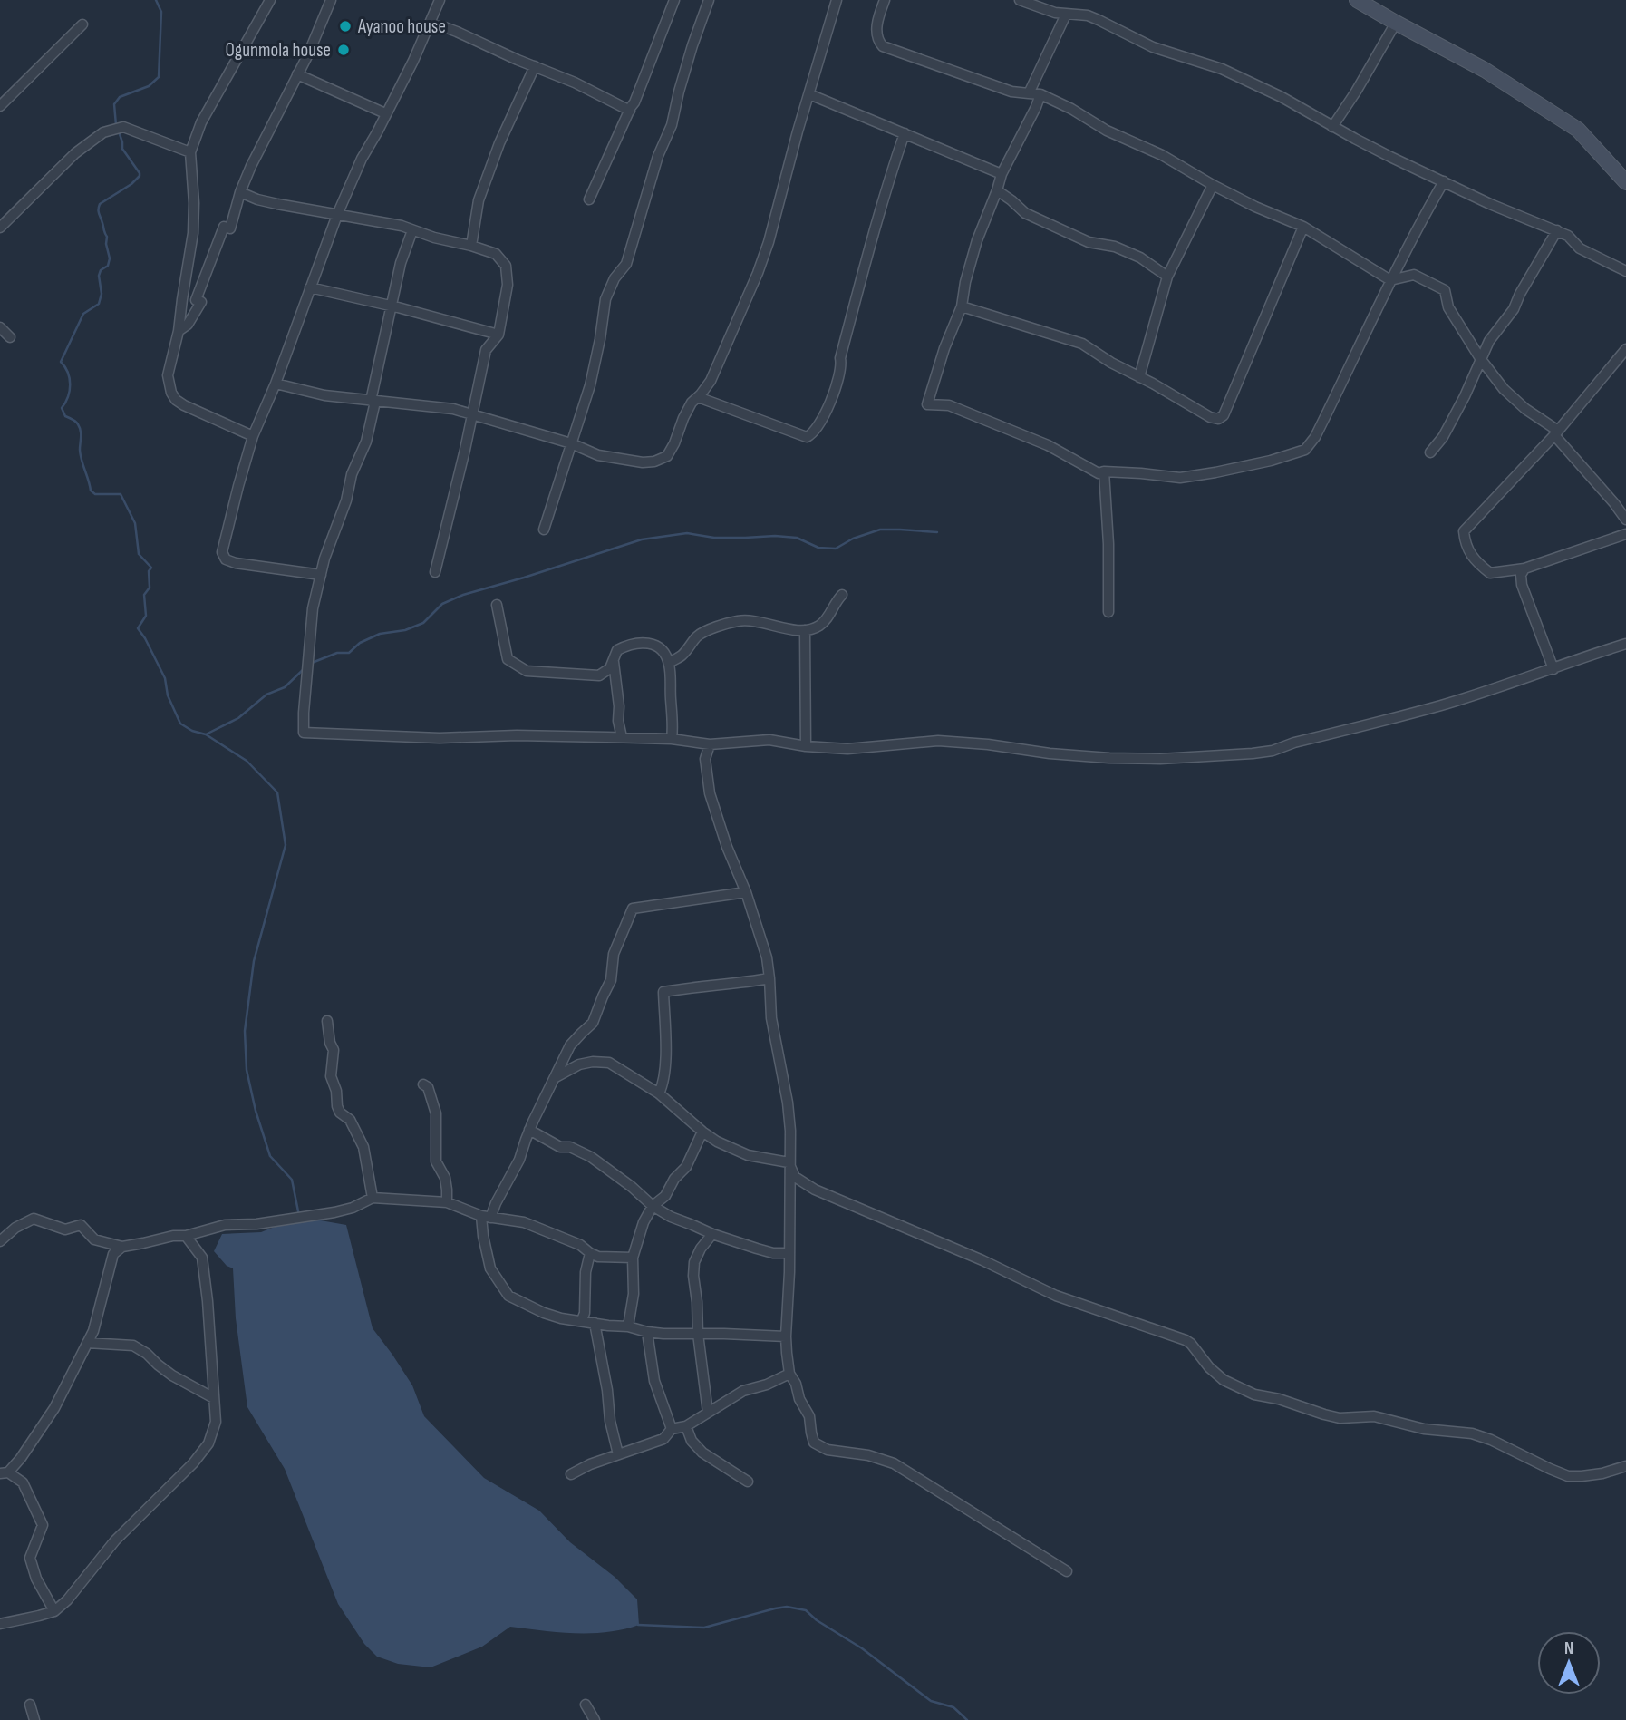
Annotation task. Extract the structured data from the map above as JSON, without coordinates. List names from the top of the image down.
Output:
{
  "places": ["Ayanoo house", "Ogunmola house"],
  "north": "top"
}
